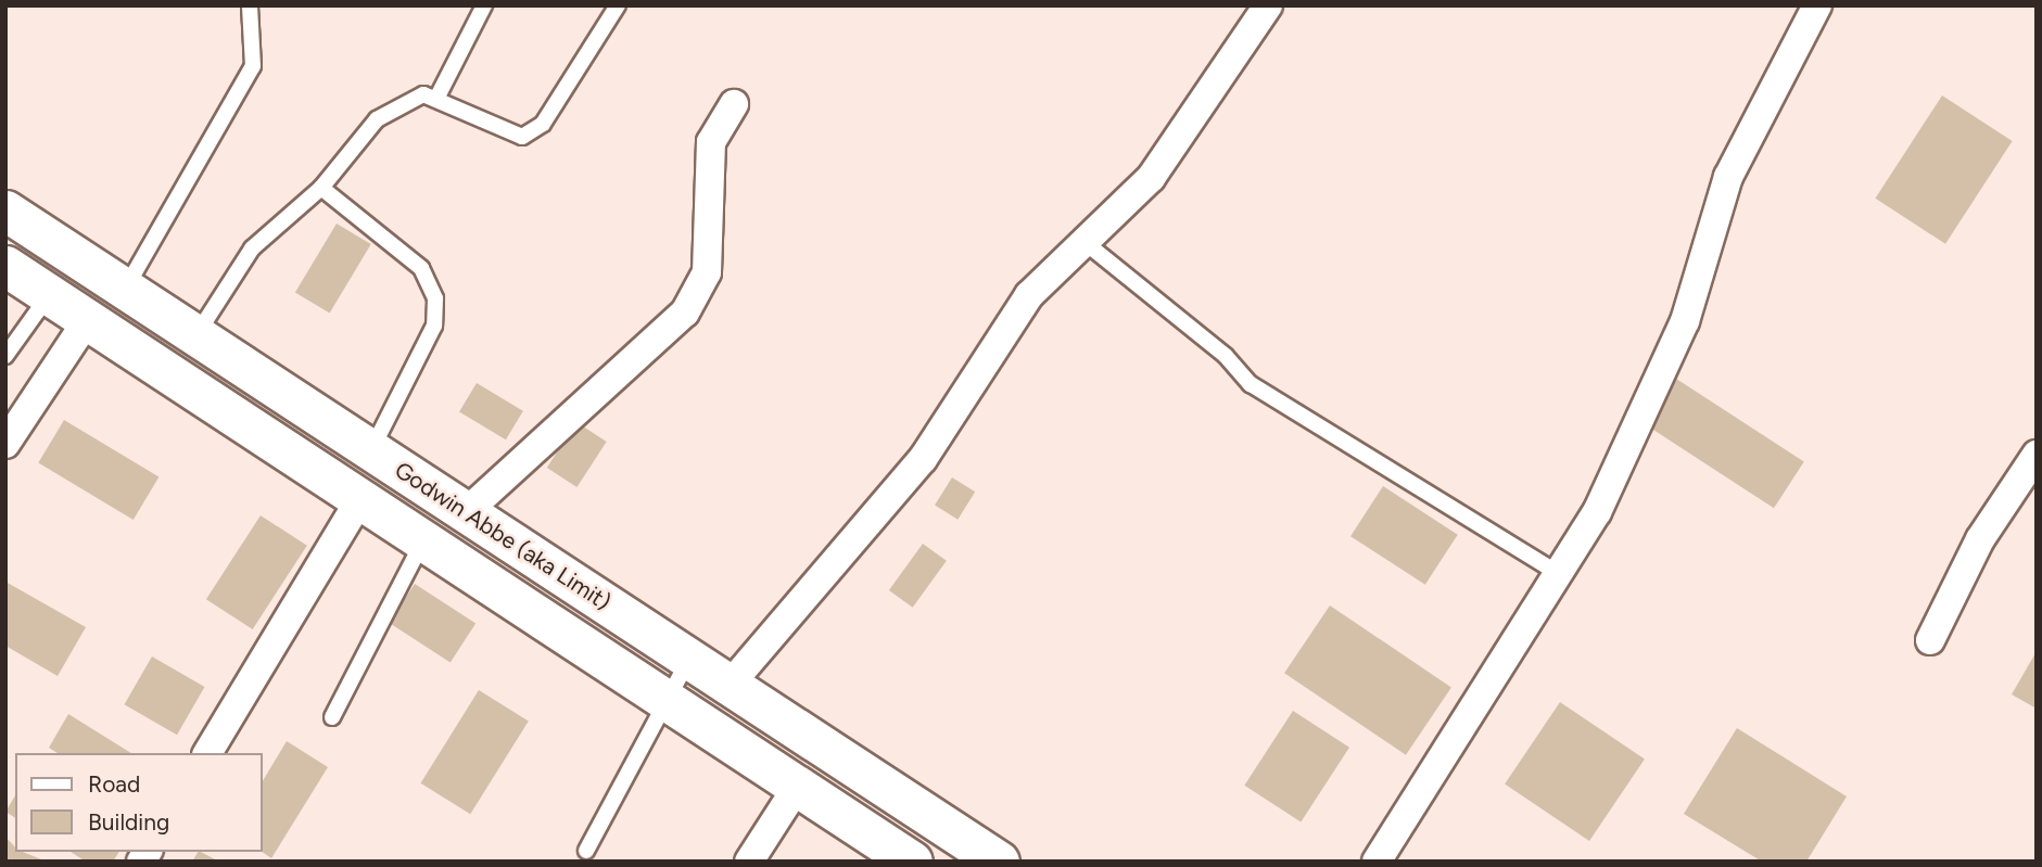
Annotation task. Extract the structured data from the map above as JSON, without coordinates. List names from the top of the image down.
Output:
{
  "streets": {
    "street": ["Godwin Abbe (aka Limit)"]
  },
  "legend": ["Road", "Building"]
}
